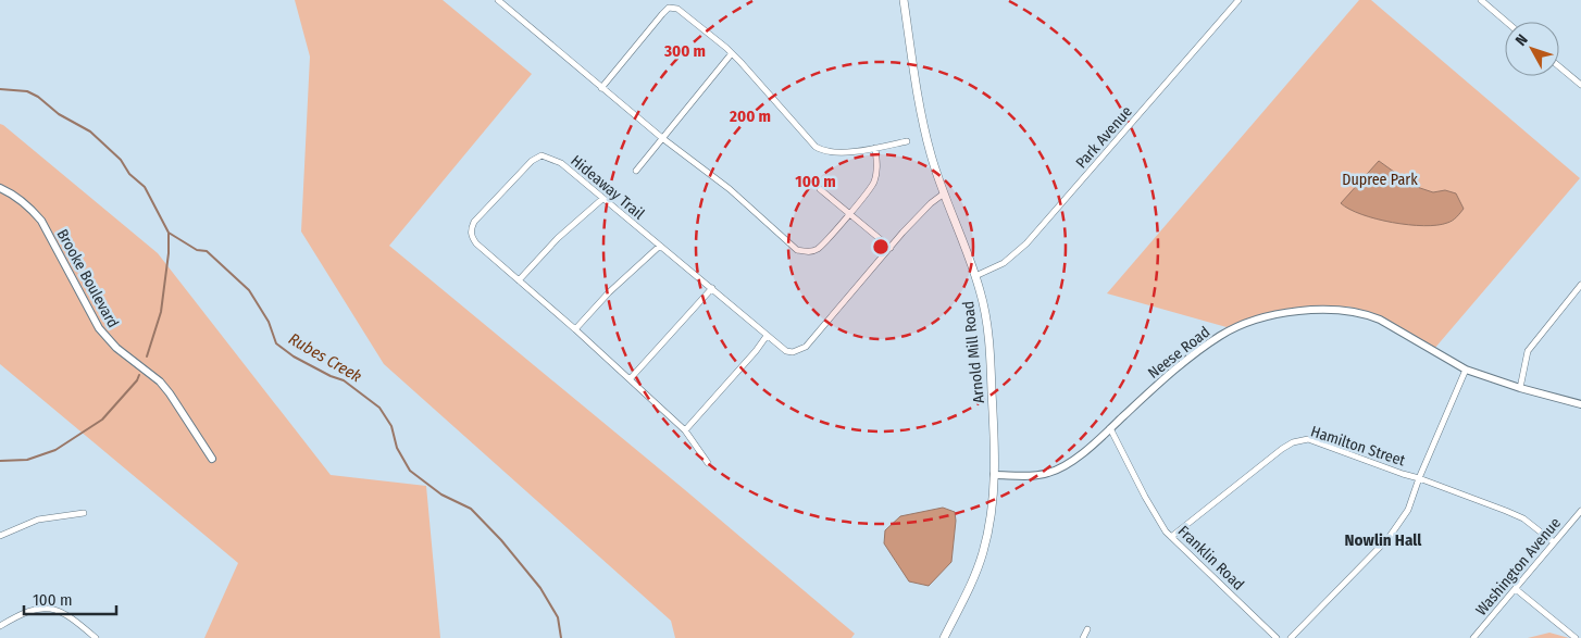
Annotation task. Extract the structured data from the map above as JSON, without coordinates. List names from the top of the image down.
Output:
{
  "streets": {
    "main road": ["Arnold Mill Road"],
    "street": [
      "Park Avenue",
      "Hideaway Trail",
      "Brooke Boulevard",
      "Neese Road",
      "Hamilton Street",
      "Franklin Road",
      "Washington Avenue"
    ]
  },
  "crossings": [
    ["Park Avenue", "Arnold Mill Road"],
    ["Hideaway Trail", "Arnold Mill Road"],
    ["Arnold Mill Road", "Neese Road"],
    ["Neese Road", "Franklin Road"],
    ["Hamilton Street", "Franklin Road"],
    ["Hamilton Street", "Washington Avenue"]
  ],
  "districts": ["Nowlin Hall"],
  "water": ["Rubes Creek"],
  "parks": ["Dupree Park"],
  "scale_bar": "100 m",
  "north": "top left",
  "rings": ["300 m", "200 m", "100 m"]
}
